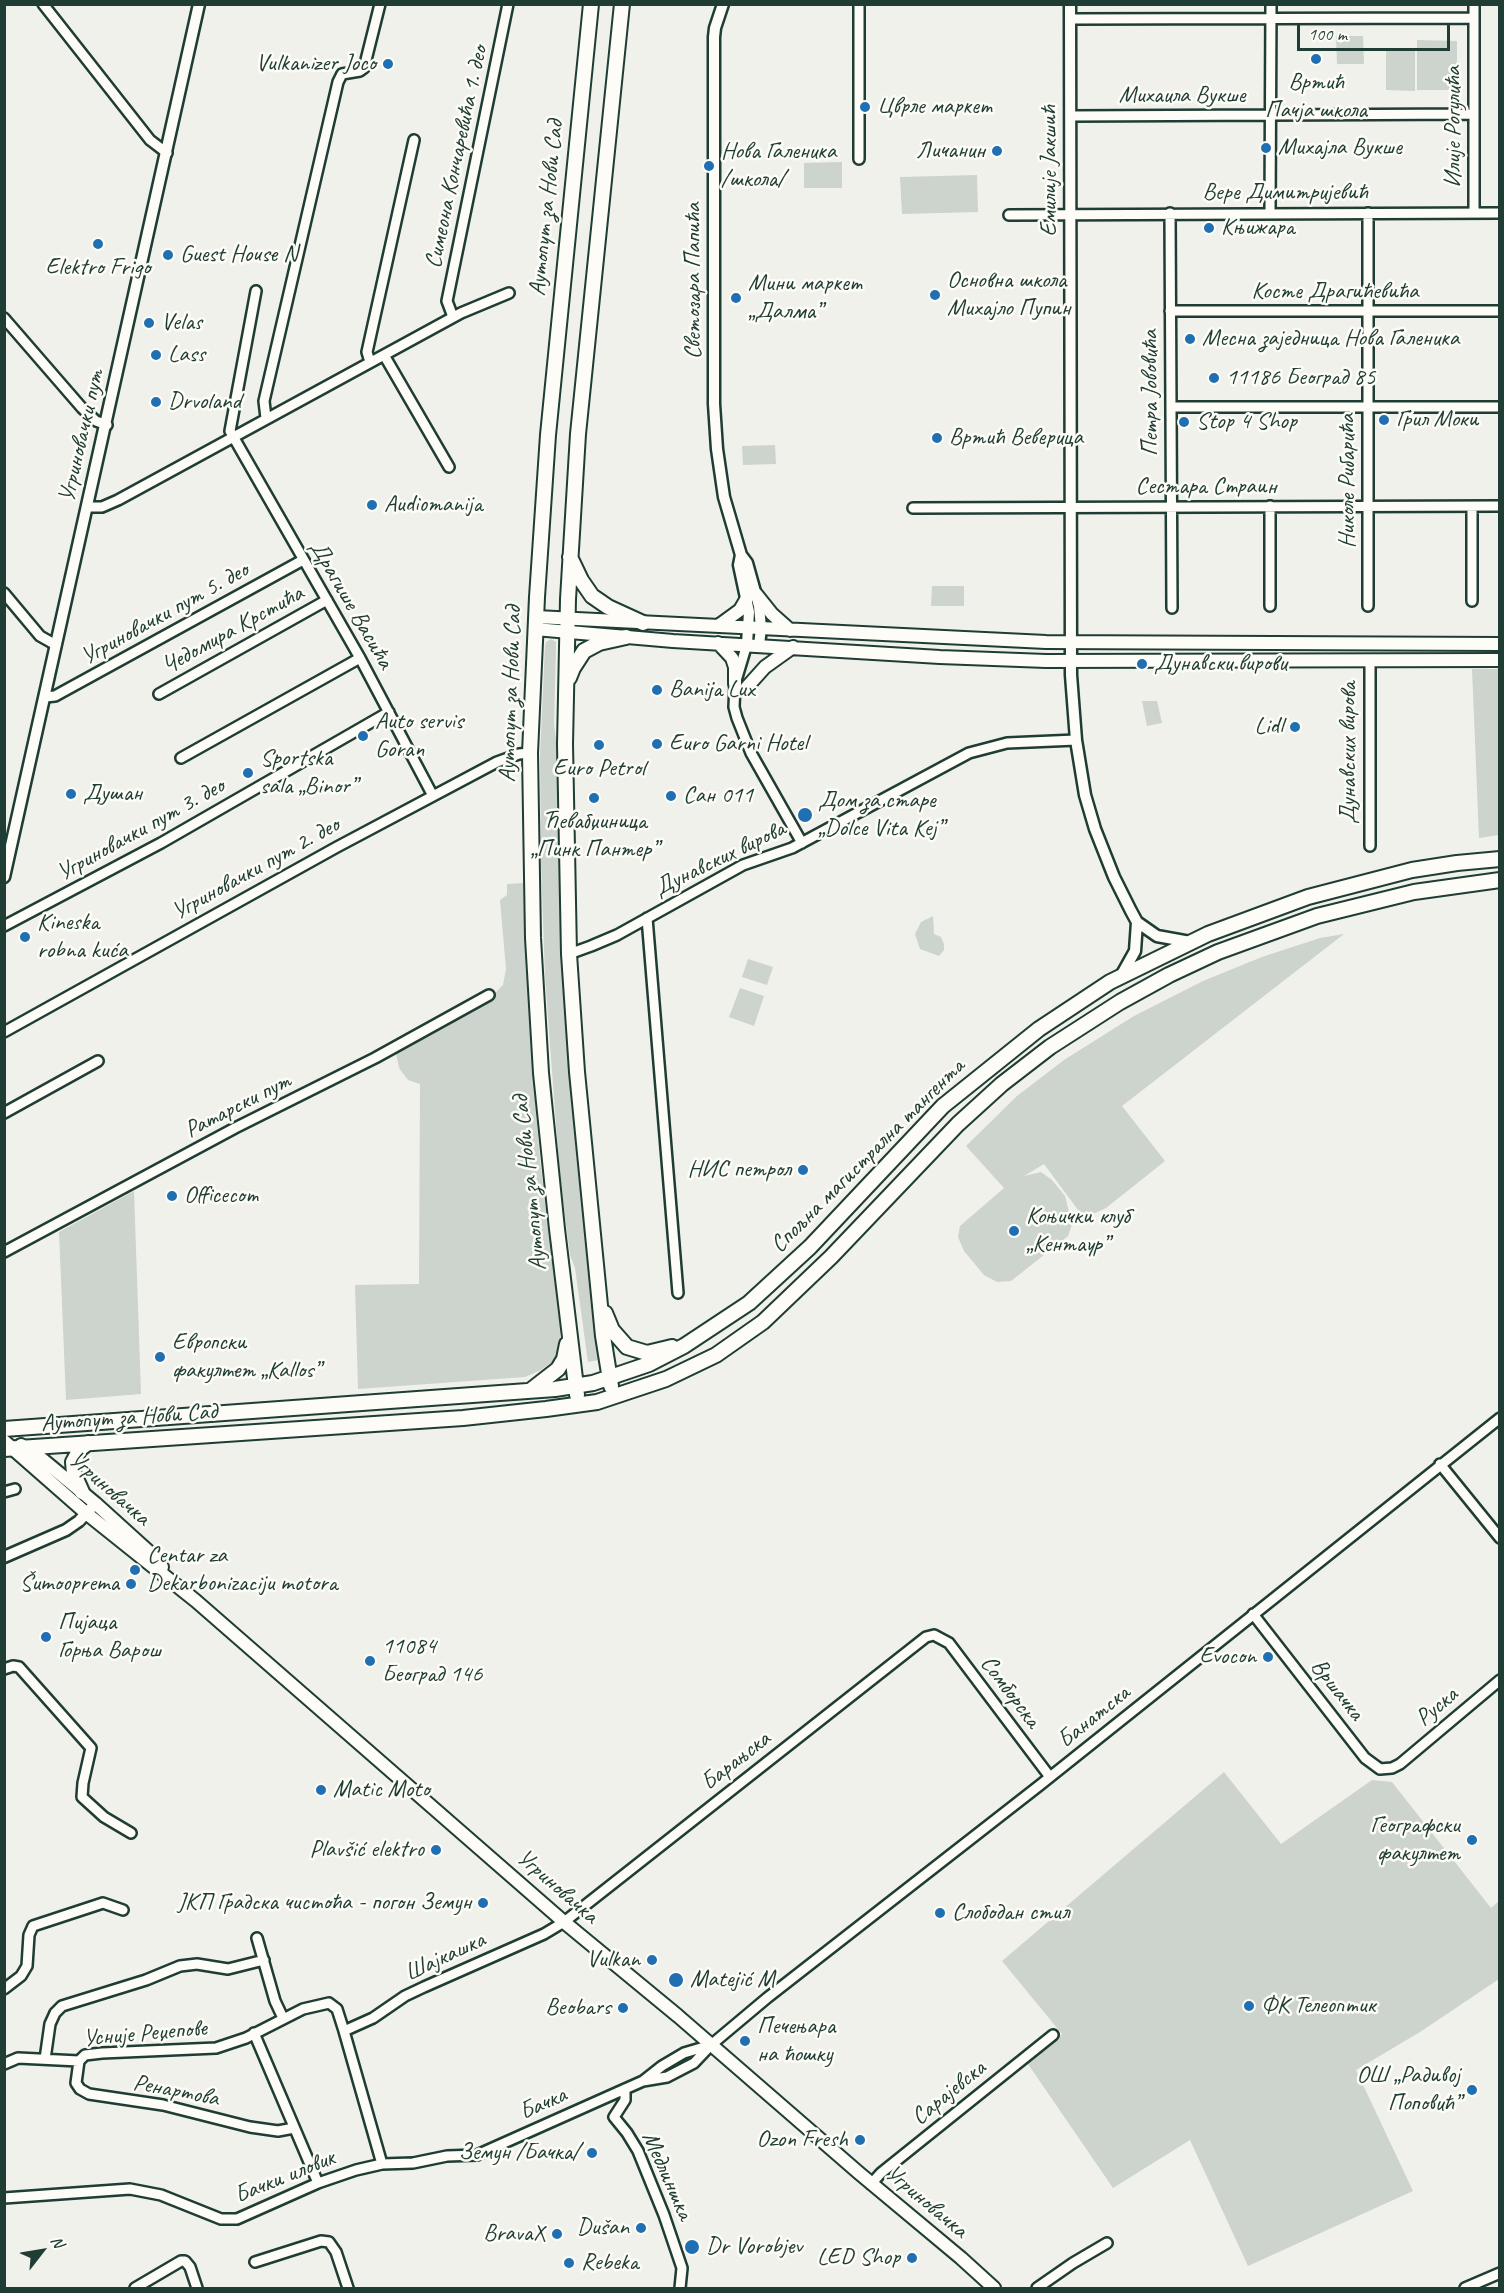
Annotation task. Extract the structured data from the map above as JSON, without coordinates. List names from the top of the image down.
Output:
{
  "streets": {
    "main road": ["Аутопут за Нови Сад", "Спољна магистрална тангента", "Угриновачка"],
    "street": [
      "Михаила Вукше",
      "Илије Рогулића",
      "Симеона Кончаревића 1. део",
      "Емилије Јакшић",
      "Вере Димитријевић",
      "Светозара Папића",
      "Косте Драгићевића",
      "Петра Јововића",
      "Угриновачки пут",
      "Николе Рибарића",
      "Сестара Страин",
      "Драгише Васића",
      "Угриновачки пут 5. део",
      "Чедомира Крстића",
      "Дунавских вирова",
      "Угриновачки пут 3. део",
      "Угриновачки пут 2. део",
      "Ратарски пут",
      "Вршачка",
      "Сомборска",
      "Руска",
      "Банатска",
      "Барањска",
      "Шајкашка",
      "Усније Реџепове",
      "Ренартова",
      "Сарајевска",
      "Бачка",
      "Медлиншка",
      "Бачки иловик"
    ]
  },
  "crossings": [
    ["Михаила Вукше", "Илије Рогулића"],
    ["Михаила Вукше", "Емилије Јакшић"],
    ["Илије Рогулића", "Вере Димитријевић"],
    ["Емилије Јакшић", "Вере Димитријевић"],
    ["Емилије Јакшић", "Сестара Страин"],
    ["Вере Димитријевић", "Петра Јововића"],
    ["Вере Димитријевић", "Николе Рибарића"],
    ["Аутопут за Нови Сад", "Угриновачки пут 2. део"],
    ["Аутопут за Нови Сад", "Спољна магистрална тангента"],
    ["Аутопут за Нови Сад", "Угриновачка"],
    ["Косте Драгићевића", "Петра Јововића"],
    ["Косте Драгићевића", "Николе Рибарића"],
    ["Петра Јововића", "Сестара Страин"],
    ["Угриновачки пут", "Угриновачки пут 5. део"],
    ["Николе Рибарића", "Сестара Страин"],
    ["Драгише Васића", "Угриновачки пут 5. део"],
    ["Драгише Васића", "Чедомира Крстића"],
    ["Драгише Васића", "Угриновачки пут 3. део"],
    ["Драгише Васића", "Угриновачки пут 2. део"],
    ["Угриновачка", "Банатска"],
    ["Угриновачка", "Барањска"],
    ["Угриновачка", "Шајкашка"],
    ["Угриновачка", "Сарајевска"],
    ["Угриновачка", "Бачка"],
    ["Вршачка", "Руска"],
    ["Вршачка", "Банатска"],
    ["Сомборска", "Банатска"],
    ["Сомборска", "Барањска"],
    ["Банатска", "Бачка"],
    ["Барањска", "Шајкашка"],
    ["Шајкашка", "Усније Реџепове"],
    ["Усније Реџепове", "Ренартова"],
    ["Бачка", "Медлиншка"],
    ["Бачка", "Бачки иловик"]
  ],
  "places": [
    "Вртић Пачја школа",
    "Vulkanizer Joco",
    "Цврле маркет",
    "Михајла Вукше",
    "Личанин",
    "Нова Галеника /школа/",
    "Књижара",
    "Elektro Frigo",
    "Guest House N",
    "Основна школа Михајло Пупин",
    "Мини маркет „Далма”",
    "Velas",
    "Месна заједница Нова Галеника",
    "Lass",
    "11186 Београд 85",
    "Drvoland",
    "Грил Моки",
    "Stop 4 Shop",
    "Вртић Веверица",
    "Audiomanija",
    "Дунавски вирови",
    "Banija Lux",
    "Lidl",
    "Auto servis Goran",
    "Euro Garni Hotel",
    "Euro Petrol",
    "Sportska sala „Binor”",
    "Душан",
    "Сан 011",
    "Ћевабџиница „Пинк Пантер”",
    "Дом за старе „Dolce Vita Kej”",
    "Kineska robna kuća",
    "НИС петрол",
    "Officecom",
    "Коњички клуб „Кентаур”",
    "Европски факултет „Kallos”",
    "Centar za Dekarbonizaciju motora",
    "Šumooprema",
    "Пијаца Горња Варош",
    "Evocon",
    "11084 Београд 146",
    "Matic Moto",
    "Географски факултет",
    "Plavšić elektro",
    "ЈКП Градска чистоћа - погон Земун",
    "Слободан стил",
    "Vulkan",
    "Matejić M",
    "ФК Телеоптик",
    "Beobars",
    "Печењара на ћошку",
    "ОШ „Радивој Поповић”",
    "Ozon Fresh",
    "Земун /Бачка/",
    "Dušan",
    "BravaX",
    "Dr Vorobjev",
    "LED Shop",
    "Rebeka"
  ],
  "scale_bar": "100 m",
  "north": "top right"
}
